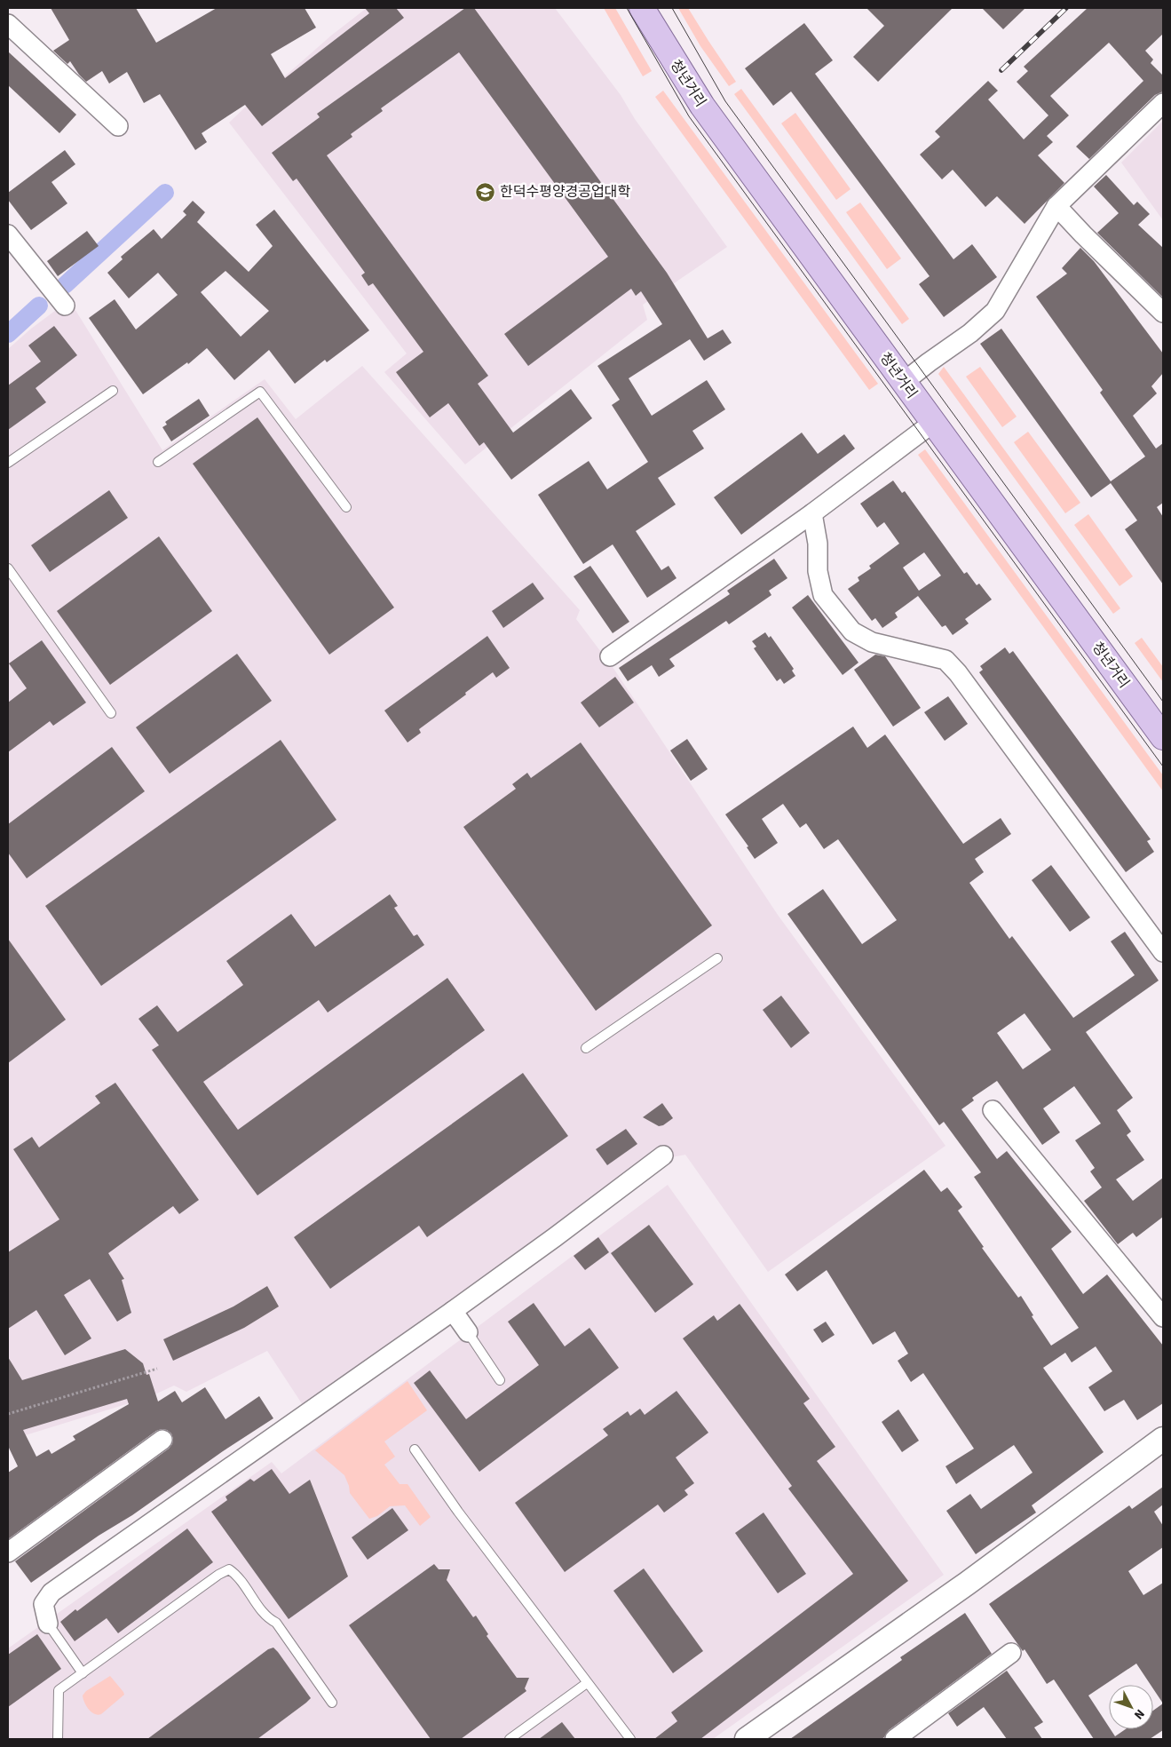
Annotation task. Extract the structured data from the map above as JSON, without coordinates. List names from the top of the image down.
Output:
{
  "streets": {
    "main road": ["청년거리"]
  },
  "places": {
    "school or university": ["한덕수평양경공업대학"]
  },
  "north": "bottom right"
}
